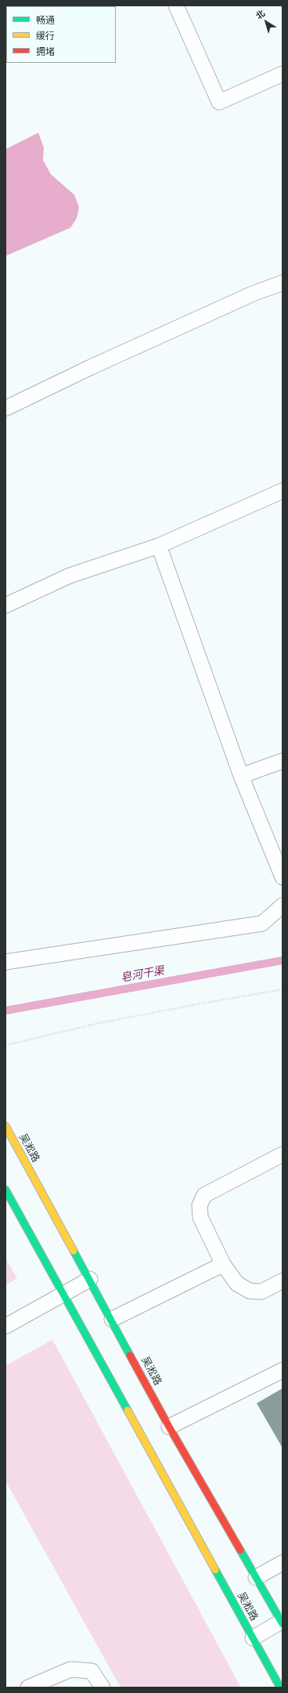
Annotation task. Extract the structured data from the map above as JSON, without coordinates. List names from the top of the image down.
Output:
{
  "streets": {
    "main road": ["吴淞路"]
  },
  "water": ["皂河干渠"],
  "legend": ["畅通", "缓行", "拥堵"],
  "north": "top left"
}
